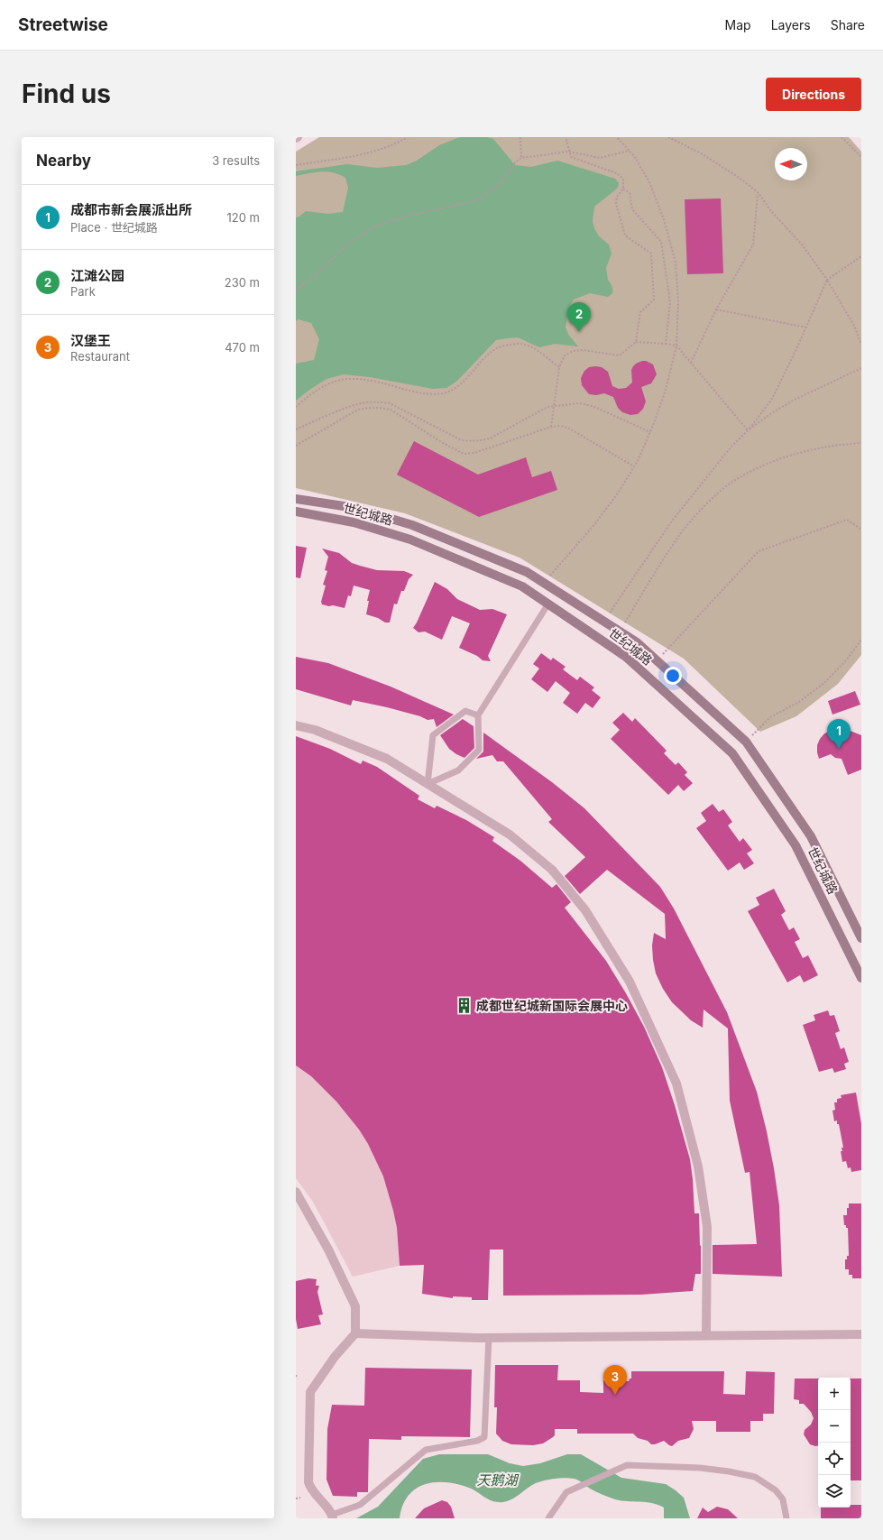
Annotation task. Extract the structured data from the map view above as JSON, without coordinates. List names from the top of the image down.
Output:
{
  "streets": {
    "main road": ["世纪城路"]
  },
  "water": ["天鹅湖"],
  "places": {
    "building": ["成都世纪城新国际会展中心"]
  },
  "north": "left",
  "page": {
    "header": "Streetwise",
    "nav": ["Map", "Layers", "Share"],
    "buttons": "Directions",
    "title": "Find us",
    "heading": ["Nearby", "3 results"],
    "list": [
      {
        "mark": "1",
        "name": "成都市新会展派出所",
        "note": "Place · 世纪城路",
        "value": "120 m"
      },
      {
        "mark": "2",
        "name": "江滩公园",
        "note": "Park",
        "value": "230 m"
      },
      {
        "mark": "3",
        "name": "汉堡王",
        "note": "Restaurant",
        "value": "470 m"
      }
    ],
    "pins": ["2", "1", "3"],
    "map_buttons": ["+", "−"]
  }
}
